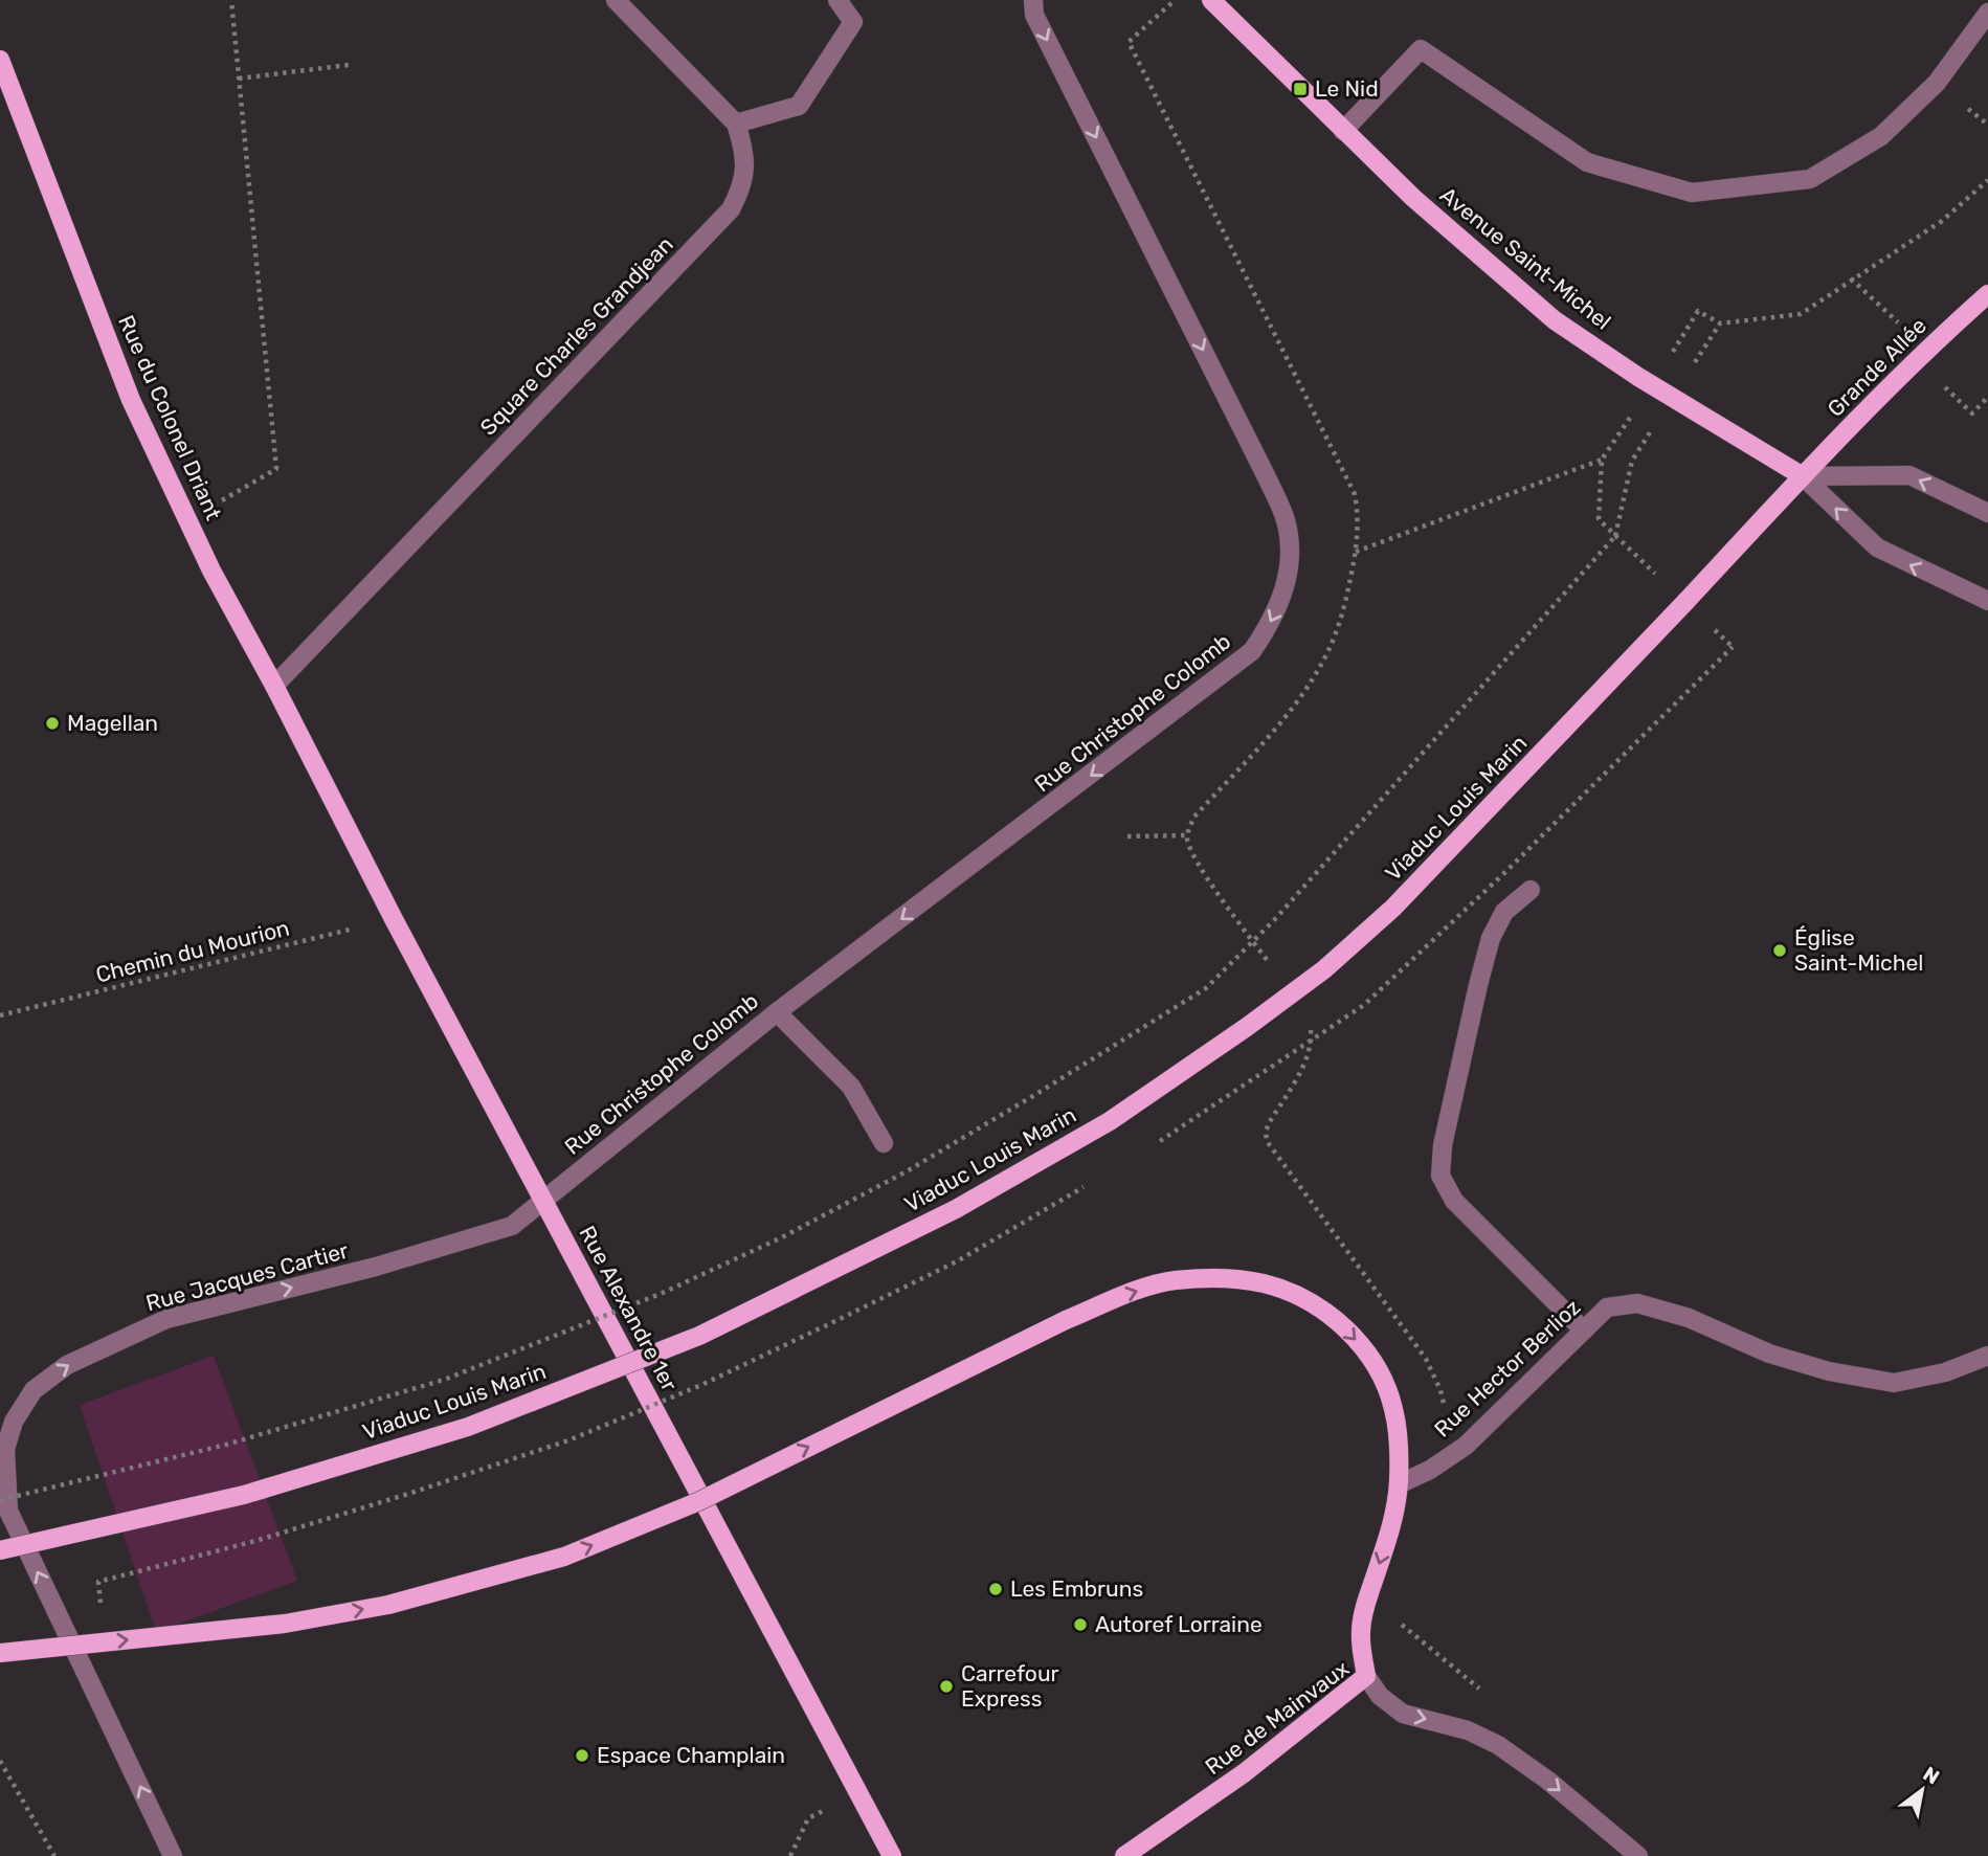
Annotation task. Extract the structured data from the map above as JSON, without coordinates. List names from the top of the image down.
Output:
{
  "streets": {
    "main road": [
      "Avenue Saint-Michel",
      "Grande Allée",
      "Rue du Colonel Driant",
      "Viaduc Louis Marin",
      "Rue Alexandre 1er",
      "Rue de Mainvaux"
    ],
    "street": [
      "Square Charles Grandjean",
      "Rue Christophe Colomb",
      "Rue Jacques Cartier",
      "Rue Hector Berlioz"
    ],
    "path": ["Chemin du Mourion"]
  },
  "crossings": [
    ["Avenue Saint-Michel", "Grande Allée"],
    ["Avenue Saint-Michel", "Viaduc Louis Marin"],
    ["Square Charles Grandjean", "Rue du Colonel Driant"],
    ["Grande Allée", "Viaduc Louis Marin"],
    ["Rue du Colonel Driant", "Rue Alexandre 1er"],
    ["Rue Christophe Colomb", "Rue Jacques Cartier"],
    ["Rue Christophe Colomb", "Rue Alexandre 1er"],
    ["Chemin du Mourion", "Rue Alexandre 1er"],
    ["Rue Jacques Cartier", "Rue Alexandre 1er"]
  ],
  "one_way": ["Rue de Mainvaux"],
  "places": {
    "transit": ["Le Nid"],
    "other": [
      "Magellan",
      "Église Saint-Michel",
      "Les Embruns",
      "Autoref Lorraine",
      "Carrefour Express",
      "Espace Champlain"
    ]
  },
  "north": "top right"
}
